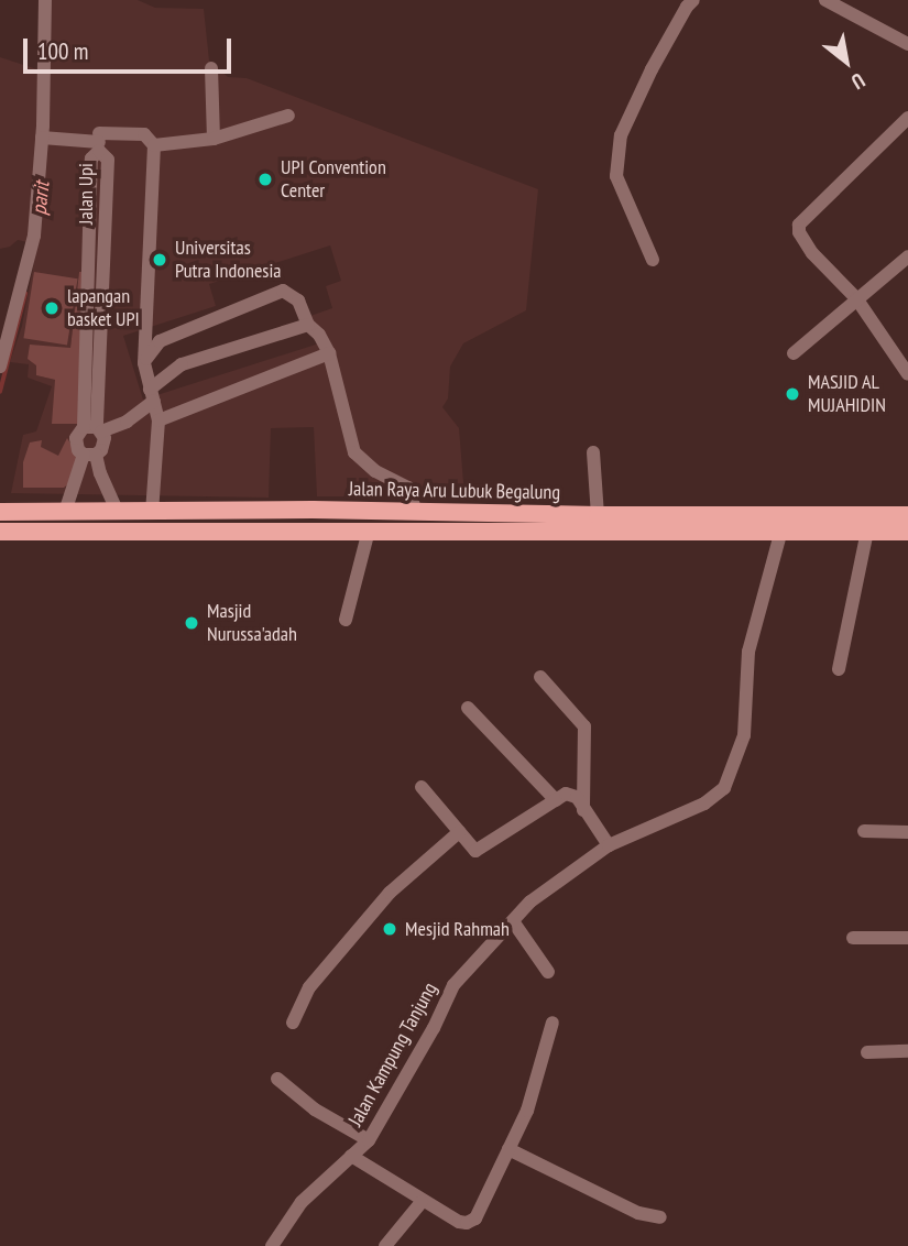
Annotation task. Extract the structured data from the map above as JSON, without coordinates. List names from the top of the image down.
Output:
{
  "streets": {
    "main road": ["Jalan Raya Aru Lubuk Begalung"],
    "street": ["Jalan Upi", "Jalan Kampung Tanjung"]
  },
  "crossings": [
    ["Jalan Upi", "Jalan Raya Aru Lubuk Begalung"]
  ],
  "water": ["parit"],
  "places": [
    "UPI Convention Center",
    "Universitas Putra Indonesia",
    "lapangan basket UPI",
    "MASJID AL MUJAHIDIN",
    "Masjid Nurussa'adah",
    "Mesjid Rahmah"
  ],
  "scale_bar": "100 m",
  "north": "bottom right"
}
